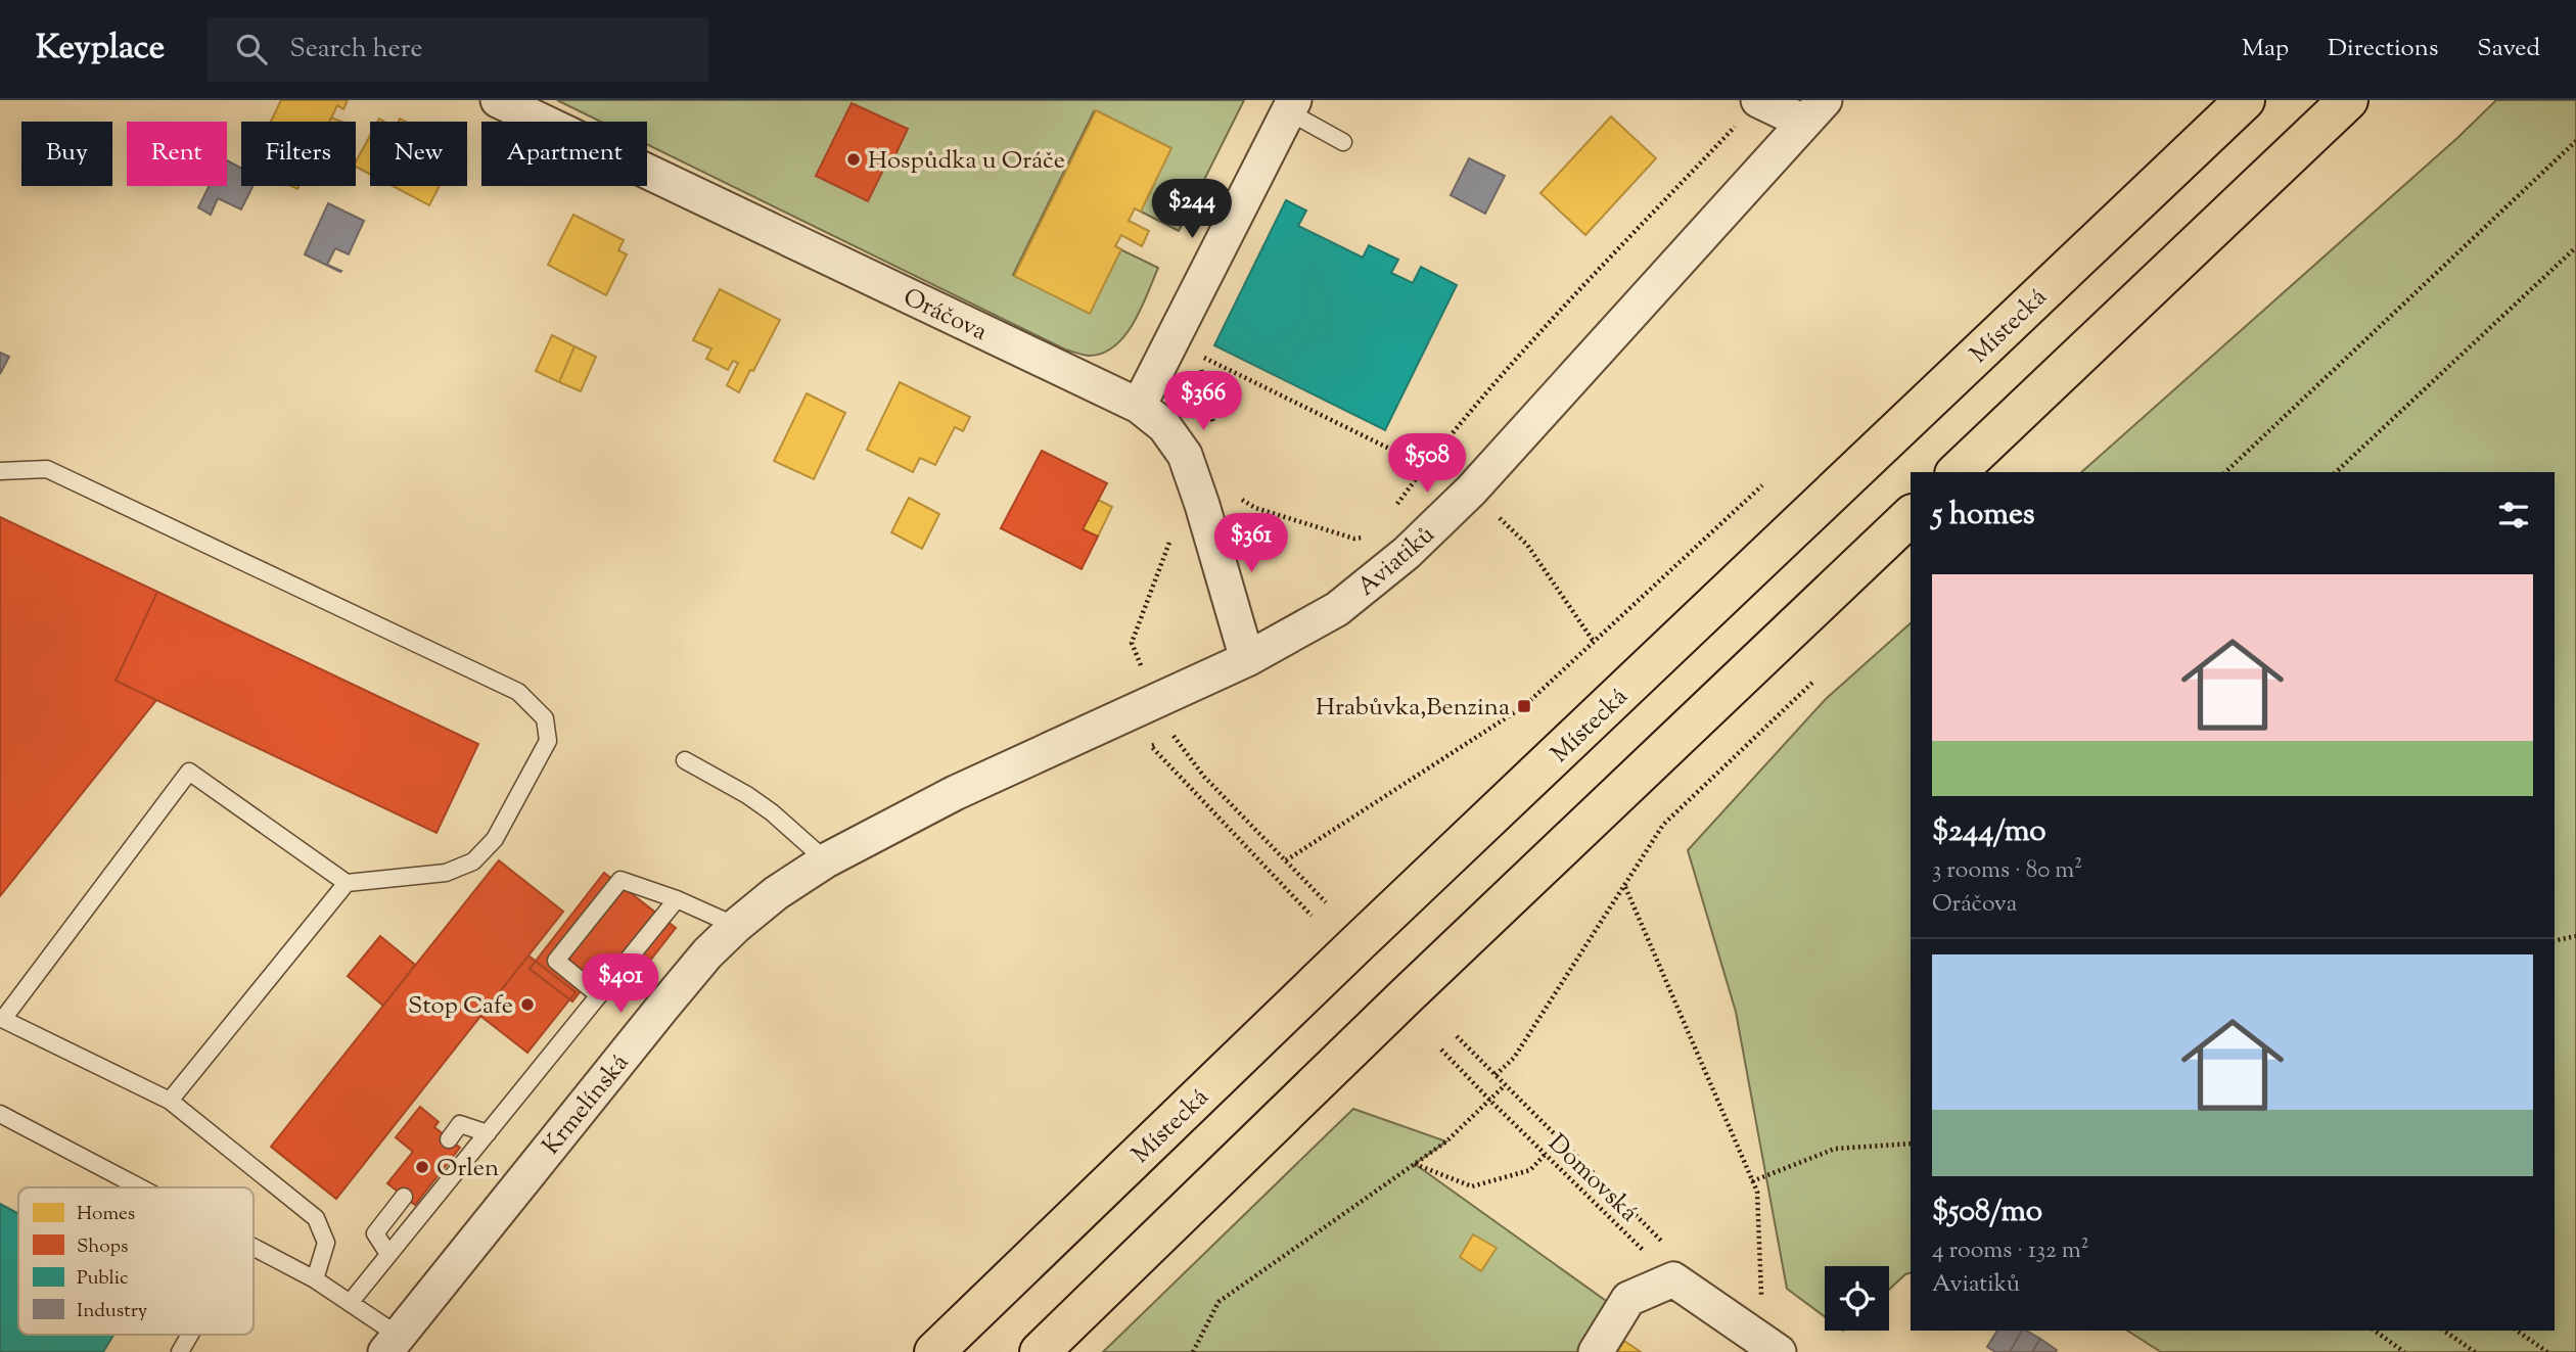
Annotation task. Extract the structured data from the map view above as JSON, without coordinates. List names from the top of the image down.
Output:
{
  "streets": {
    "highway": ["Místecká"],
    "street": ["Oráčova", "Aviatiků", "Krmelínská"],
    "path": ["Domovská"]
  },
  "crossings": [
    ["Oráčova", "Aviatiků"],
    ["Aviatiků", "Krmelínská"]
  ],
  "places": {
    "other": ["Hospůdka u Oráče", "Stop Cafe", "Orlen"],
    "transit": ["Hrabůvka,Benzina"]
  },
  "legend": [
    "Homes",
    "Shops",
    "Public",
    "Industry"
  ],
  "page": {
    "header": "Keyplace",
    "search": "Search here",
    "nav": ["Map", "Directions", "Saved"],
    "chip": [
      "Buy",
      "Rent",
      "Filters",
      "New",
      "Apartment"
    ],
    "price": [
      "$244",
      "$366",
      "$508",
      "$361",
      "$401"
    ],
    "heading": "5 homes",
    "list": [
      {
        "name": "$244/mo",
        "note": "3 rooms · 80 m² · Oráčova"
      },
      {
        "name": "$508/mo",
        "note": "4 rooms · 132 m² · Aviatiků"
      }
    ]
  }
}
